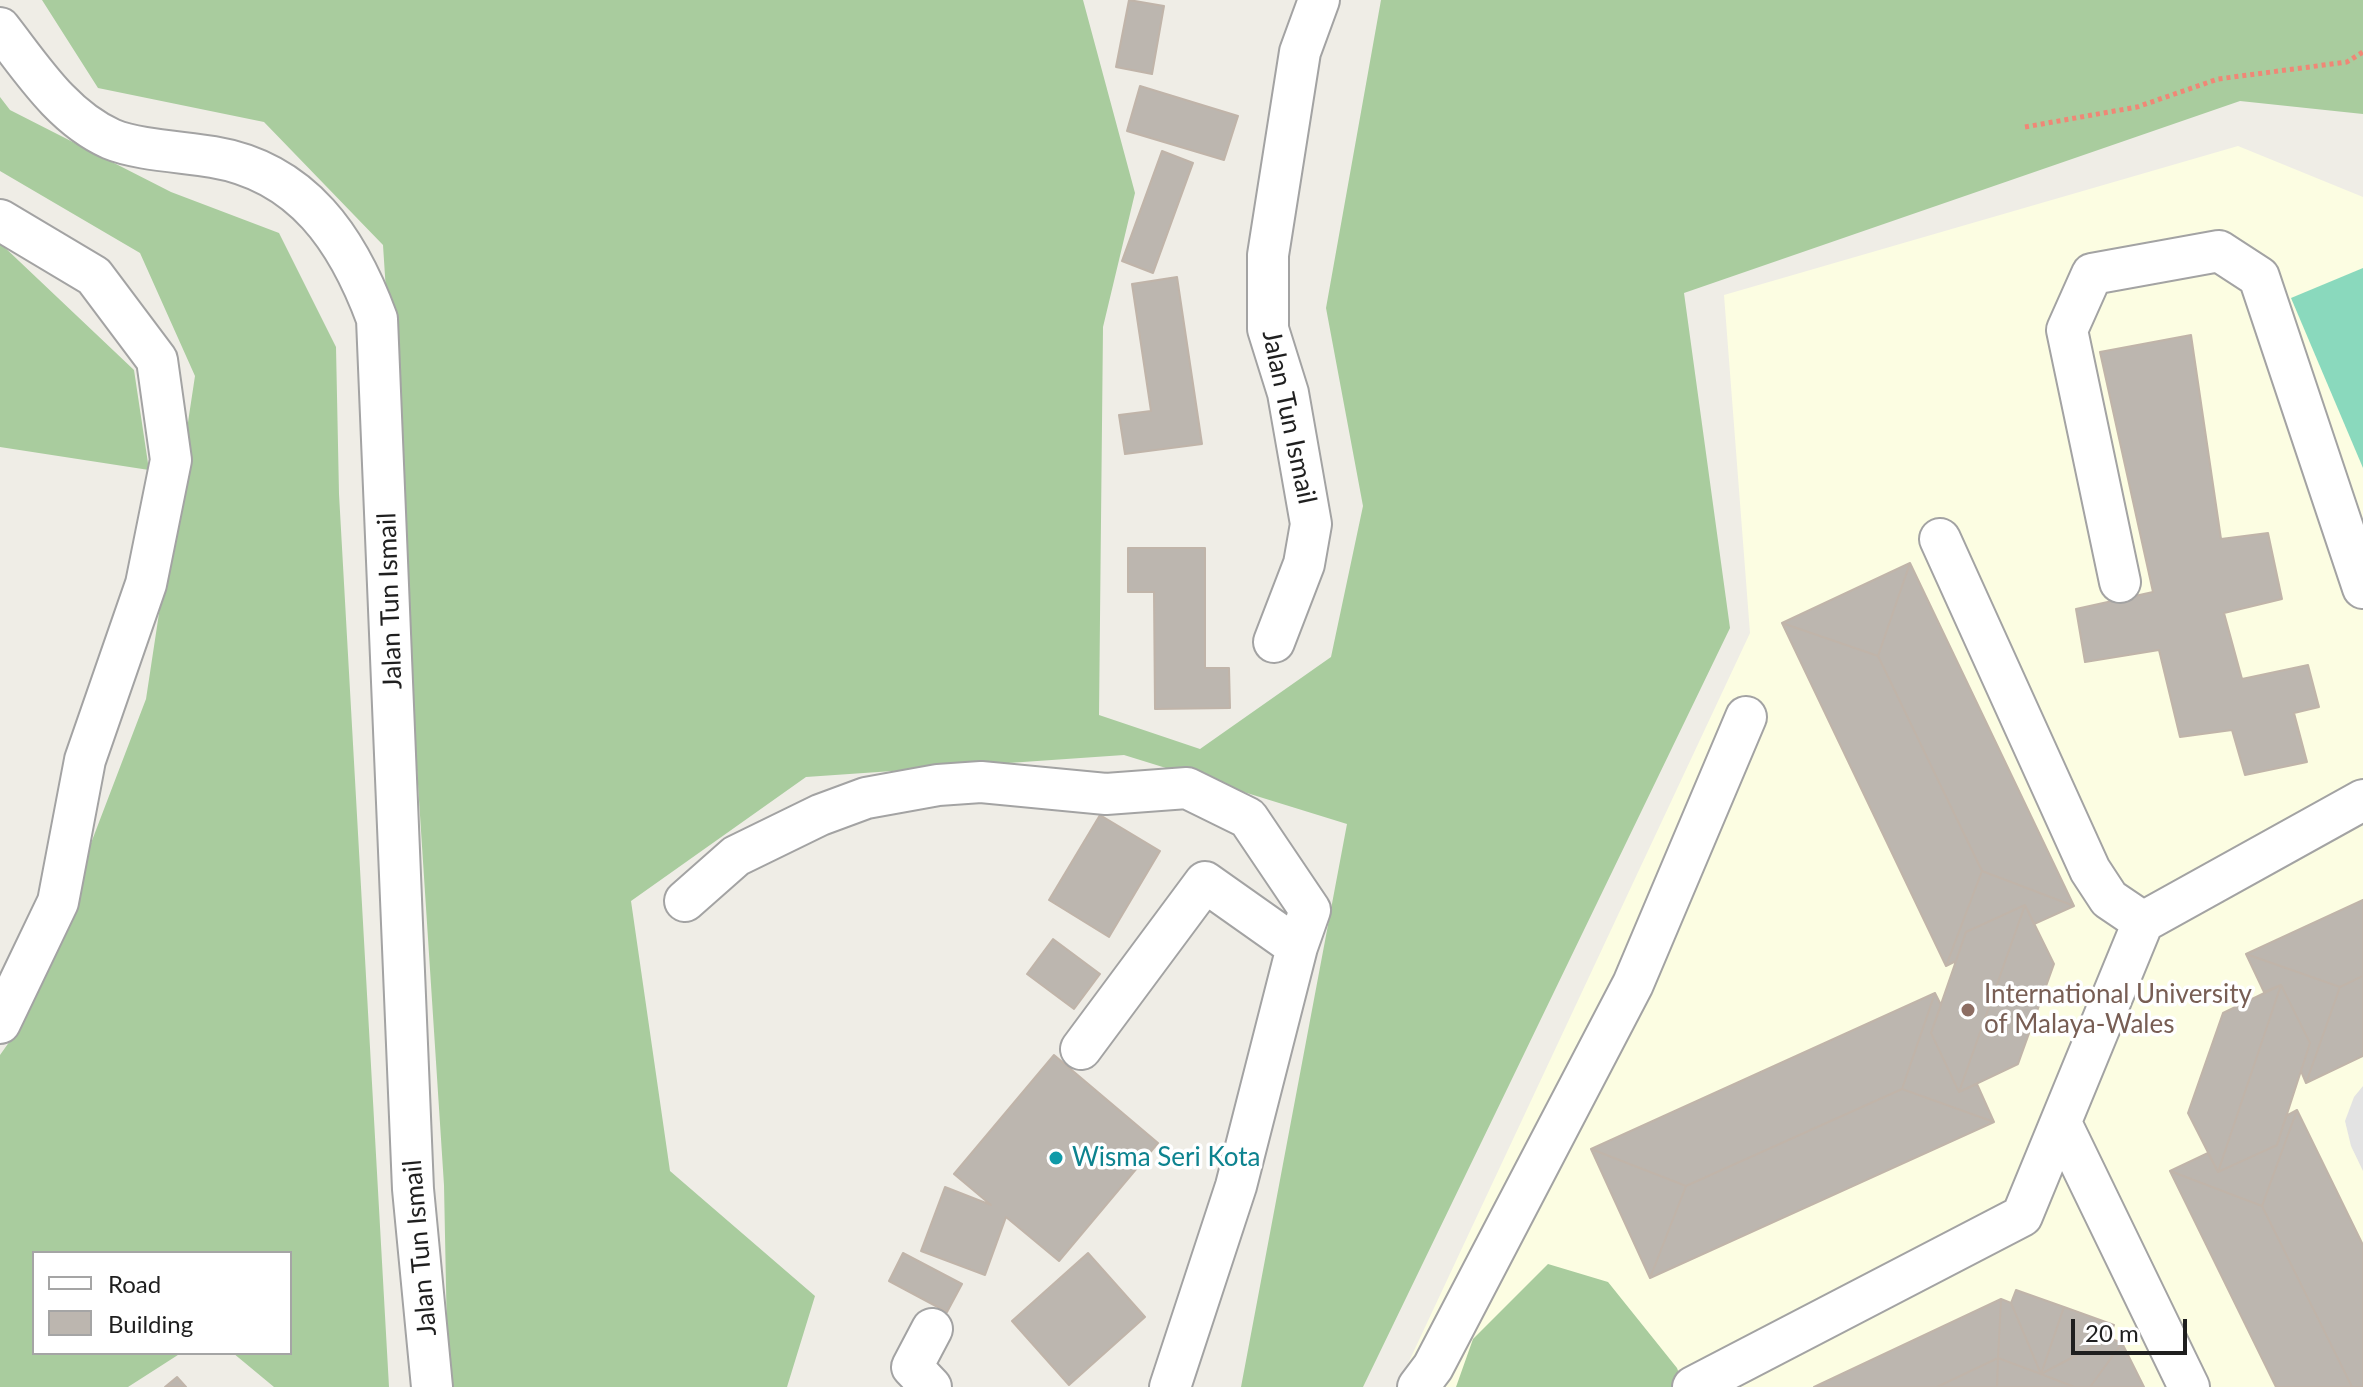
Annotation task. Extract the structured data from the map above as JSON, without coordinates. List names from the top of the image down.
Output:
{
  "streets": {
    "street": ["Jalan Tun Ismail"]
  },
  "places": ["International University of Malaya-Wales", "Wisma Seri Kota"],
  "legend": ["Road", "Building"],
  "scale_bar": "20 m"
}
